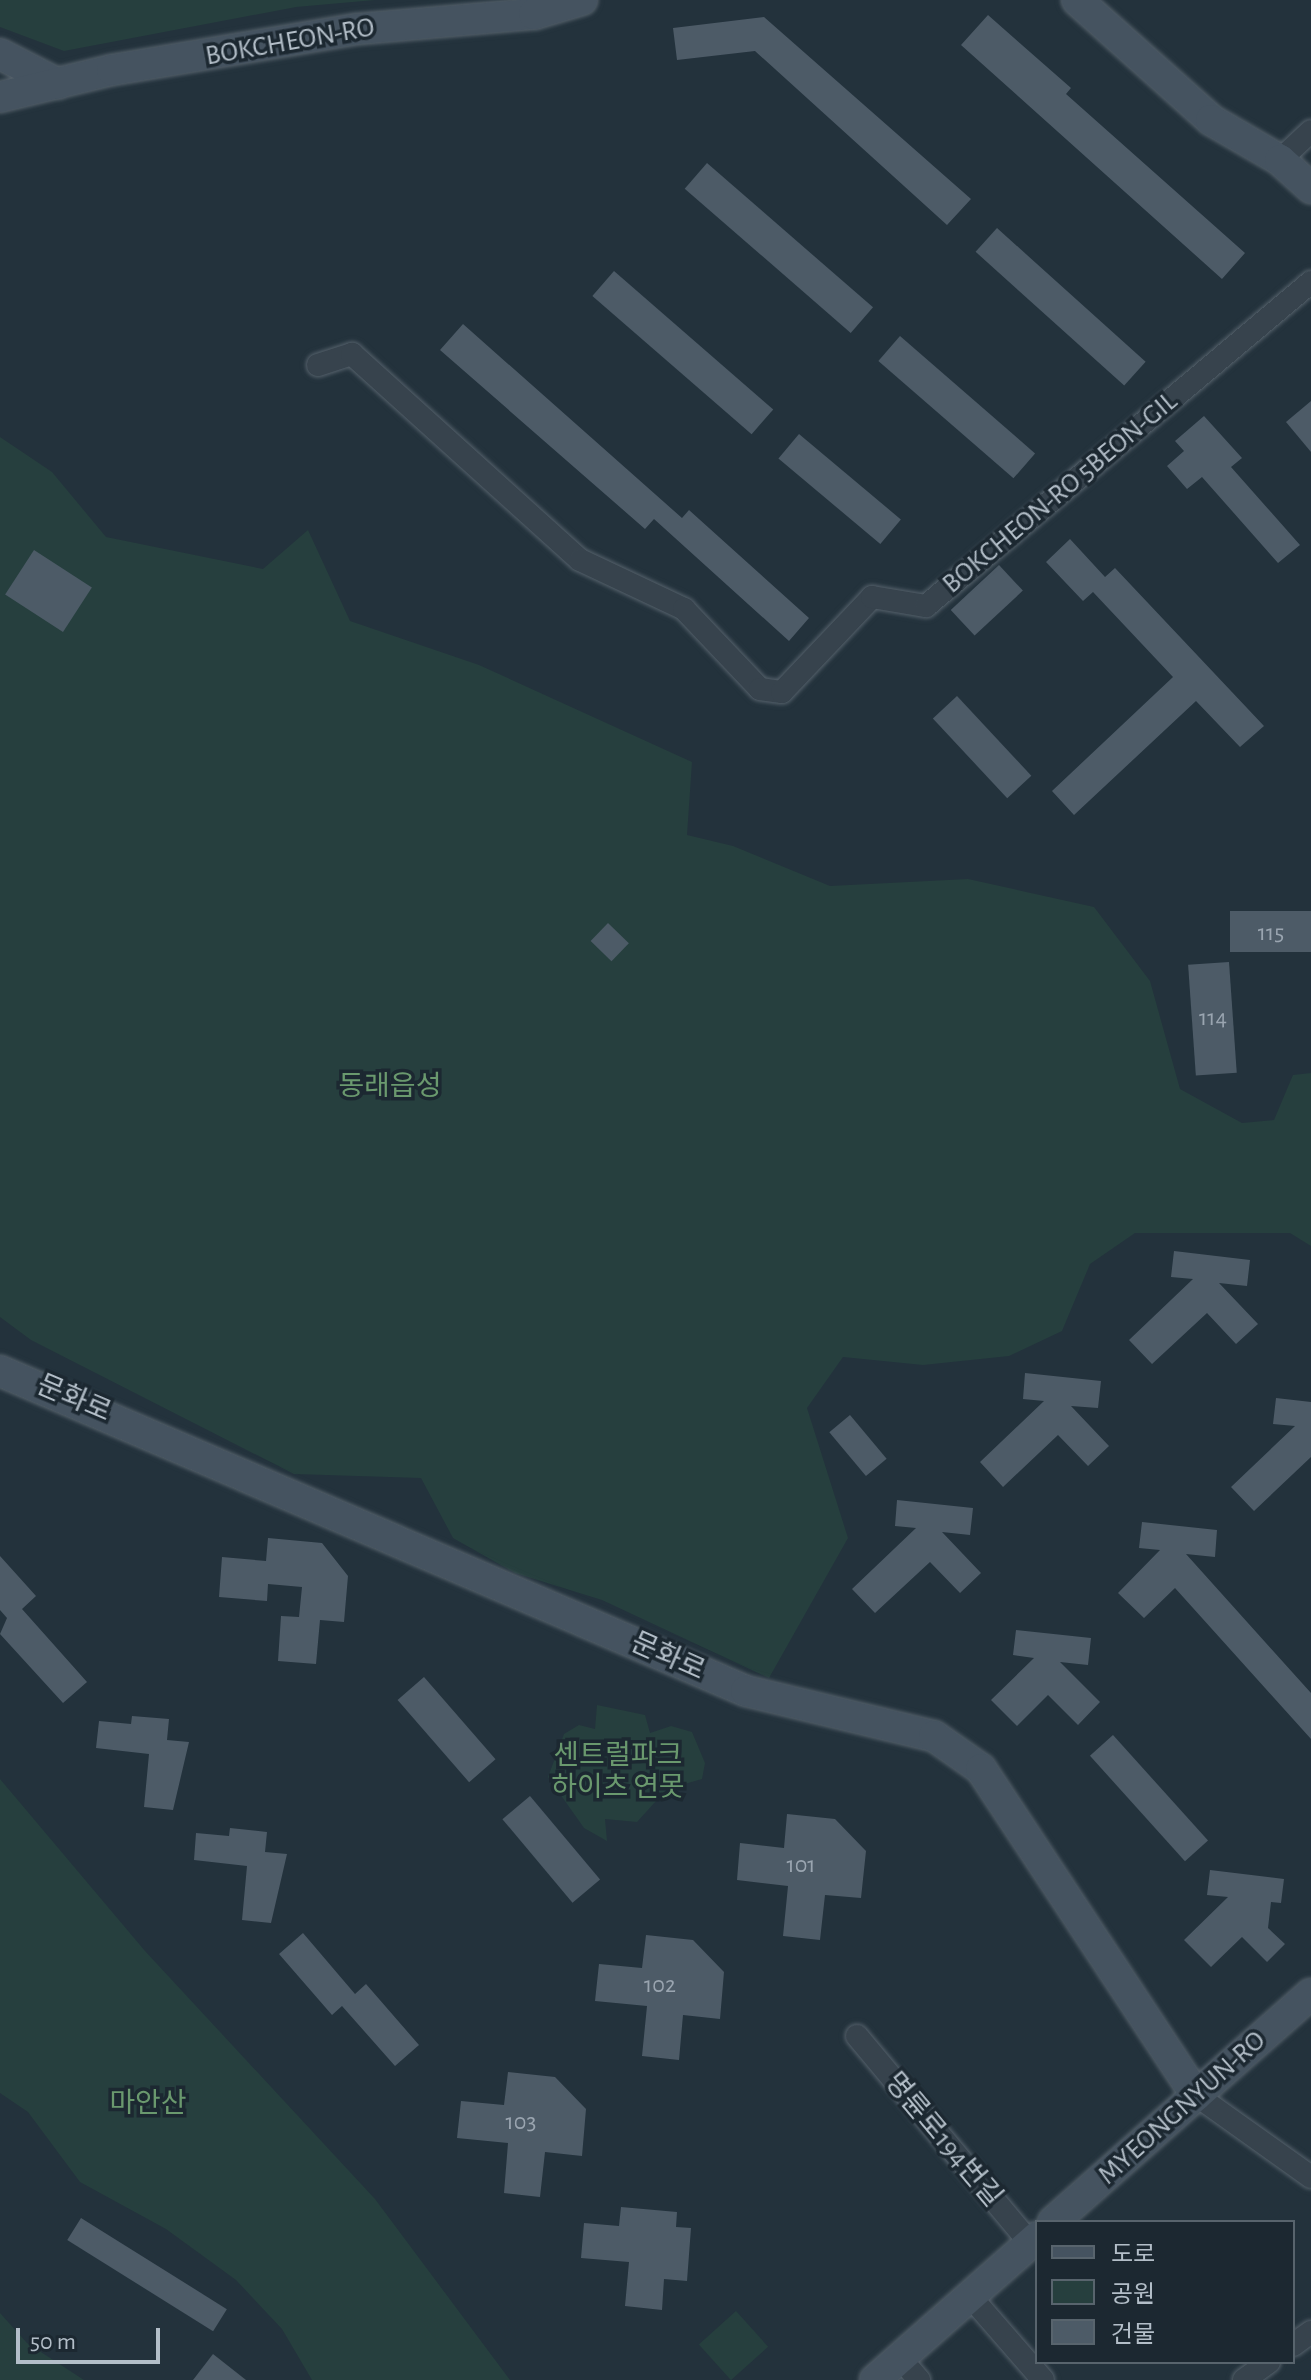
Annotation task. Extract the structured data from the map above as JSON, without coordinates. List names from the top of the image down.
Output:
{
  "streets": {
    "street": [
      "BOKCHEON-RO",
      "BOKCHEON-RO 5BEON-GIL",
      "문화로",
      "MYEONGNYUN-RO",
      "명륜로194번길"
    ]
  },
  "crossings": [
    ["문화로", "MYEONGNYUN-RO"]
  ],
  "parks": ["동래읍성", "센트럴파크 하이츠 연못", "마안산"],
  "house_numbers": [
    "115",
    "114",
    "101",
    "102",
    "103"
  ],
  "legend": ["도로", "공원", "건물"],
  "scale_bar": "50 m"
}
